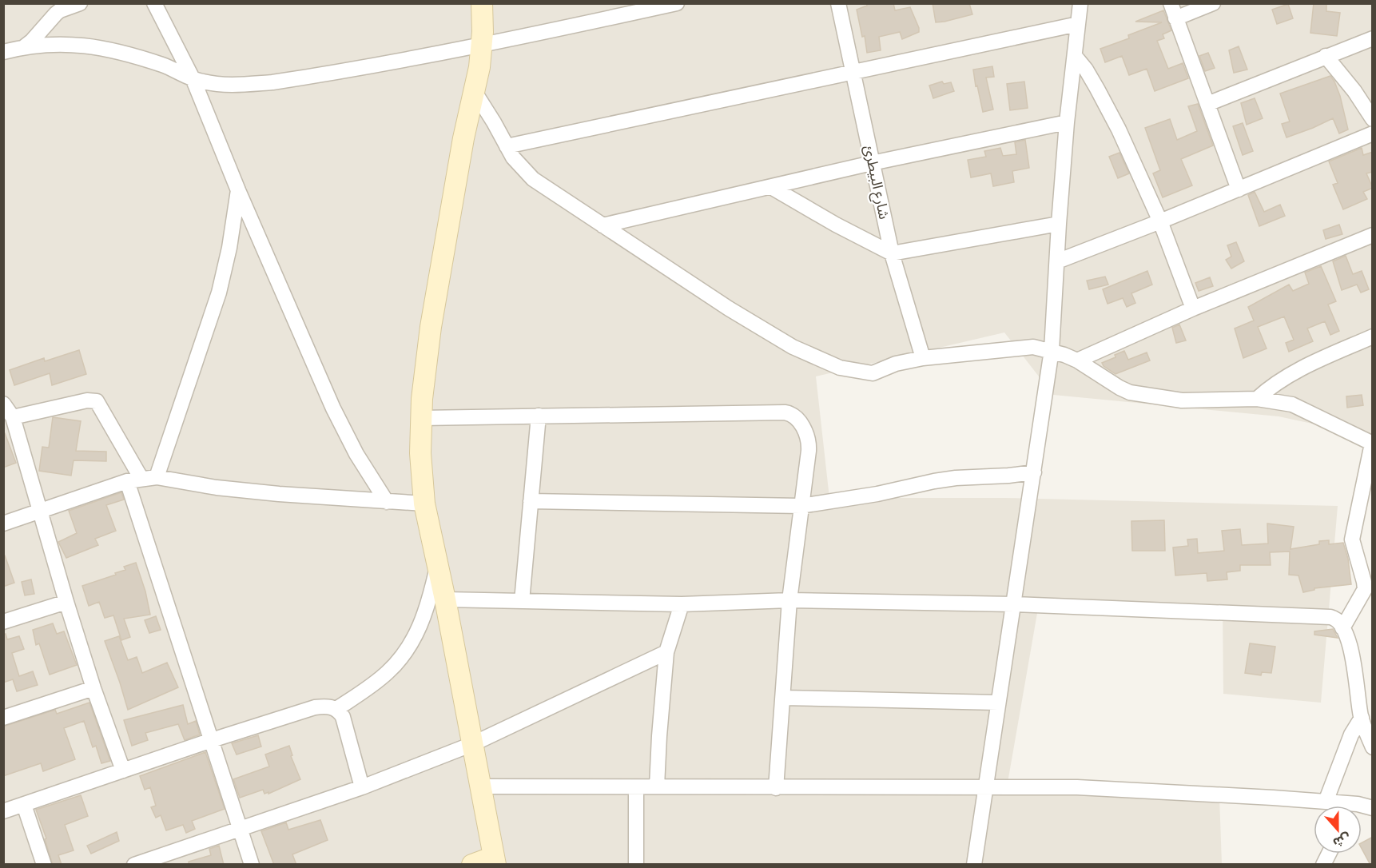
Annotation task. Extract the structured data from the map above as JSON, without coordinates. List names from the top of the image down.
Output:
{
  "streets": {
    "street": ["شارع البيطرئ"]
  },
  "north": "bottom"
}
